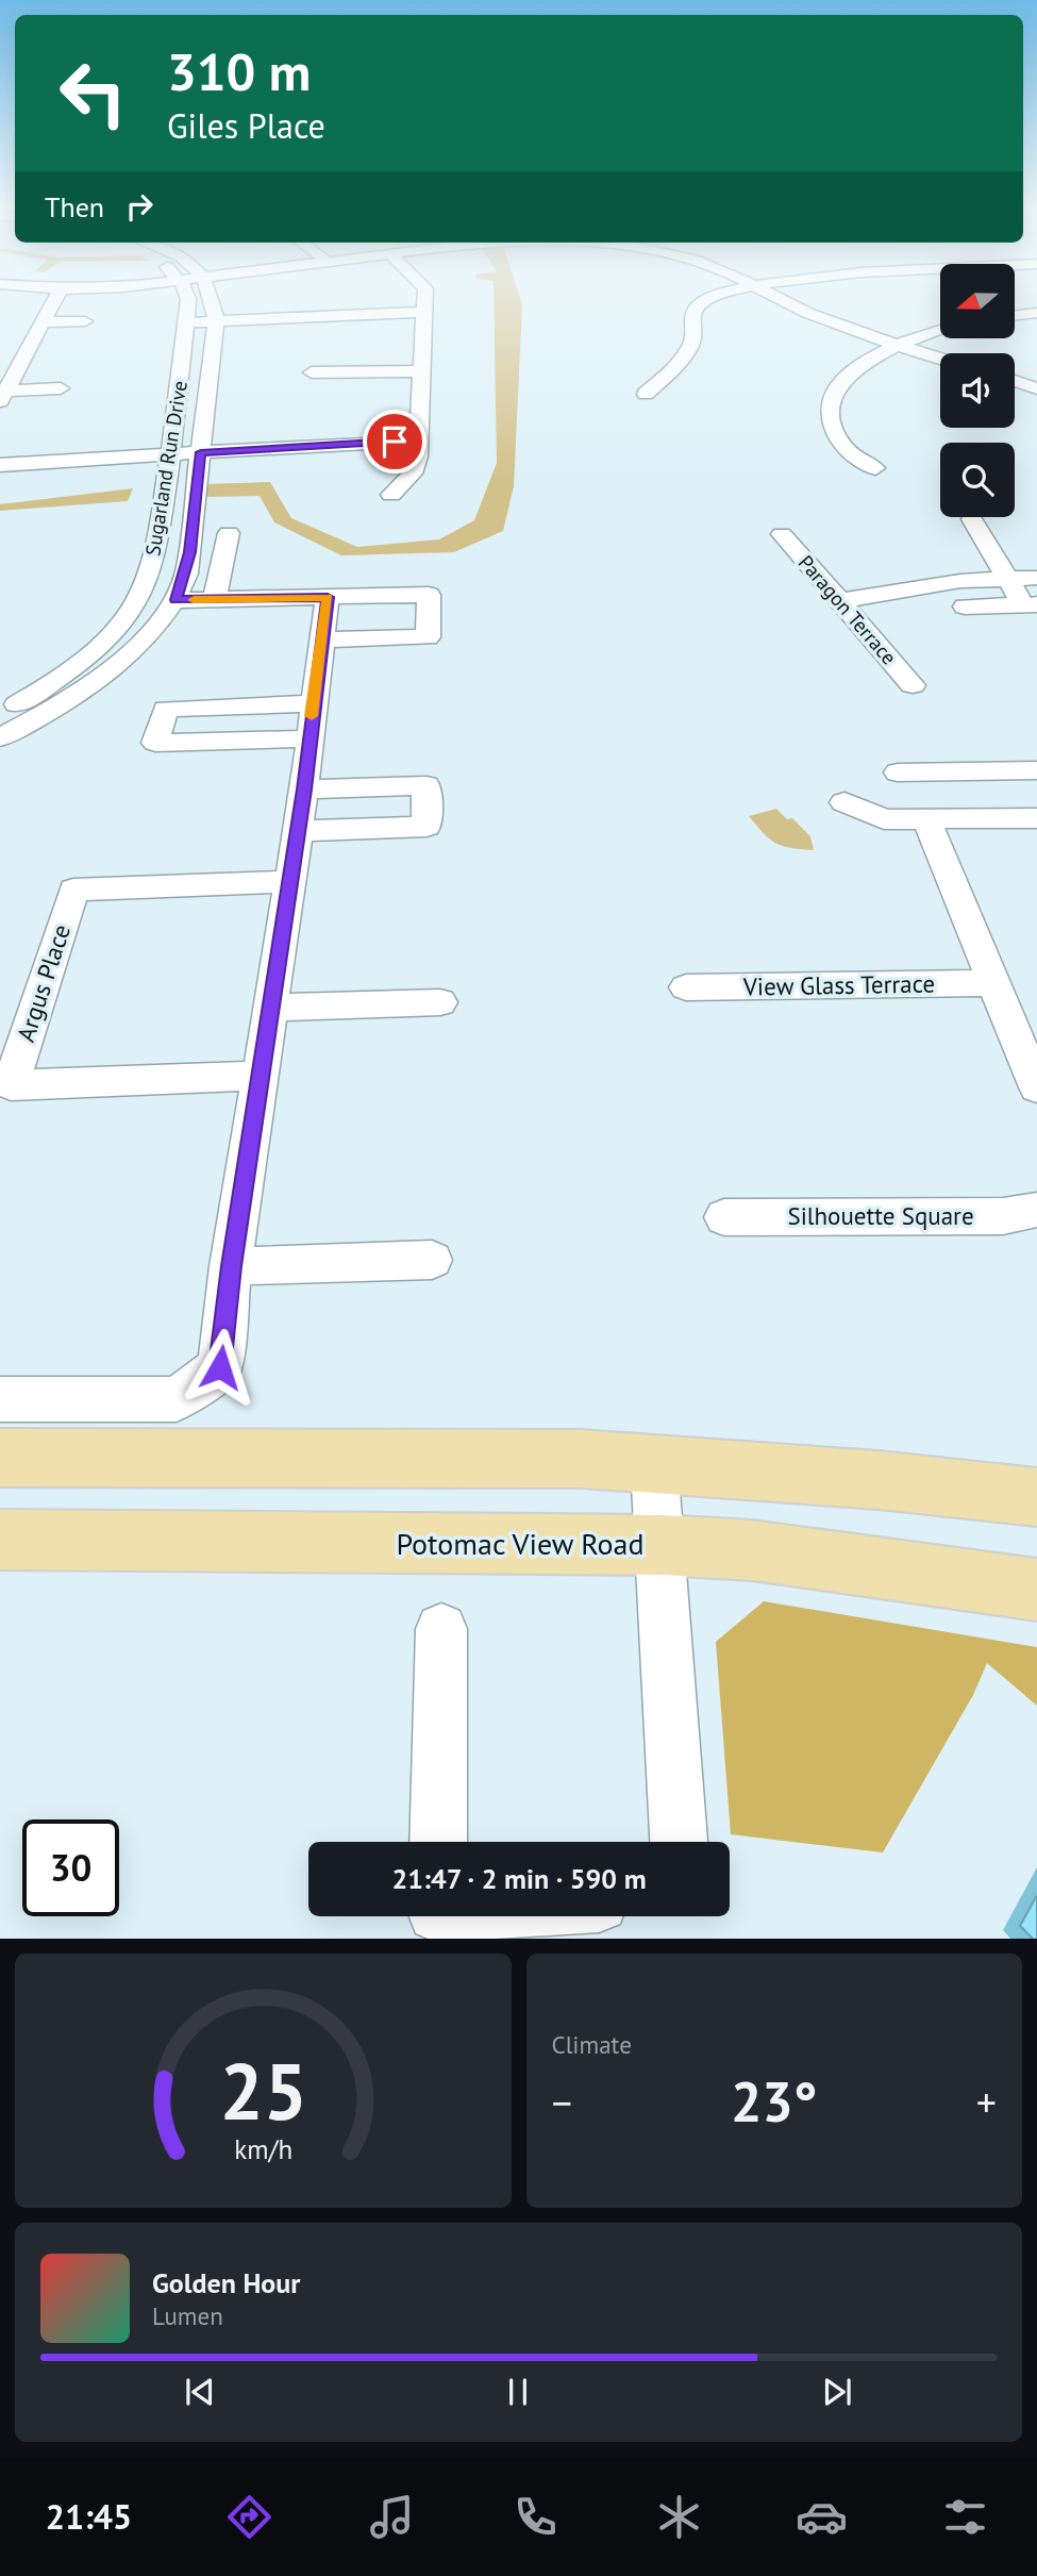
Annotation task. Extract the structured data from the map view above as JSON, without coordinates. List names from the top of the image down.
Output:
{
  "streets": {
    "main road": ["Potomac View Road"],
    "street": [
      "Sugarland Run Drive",
      "Paragon Terrace",
      "Argus Place",
      "View Glass Terrace",
      "Silhouette Square"
    ]
  },
  "north": "left",
  "page": {
    "turn": ["310 m", "Giles Place"],
    "then": "Then",
    "limit": "30",
    "trip": "21:47 · 2 min · 590 m",
    "tile": "Climate",
    "heat": ["−", "23°", "+"],
    "song": ["Golden Hour", "Lumen"],
    "tabs": "21:45",
    "gauge": ["25", "km/h"]
  }
}
